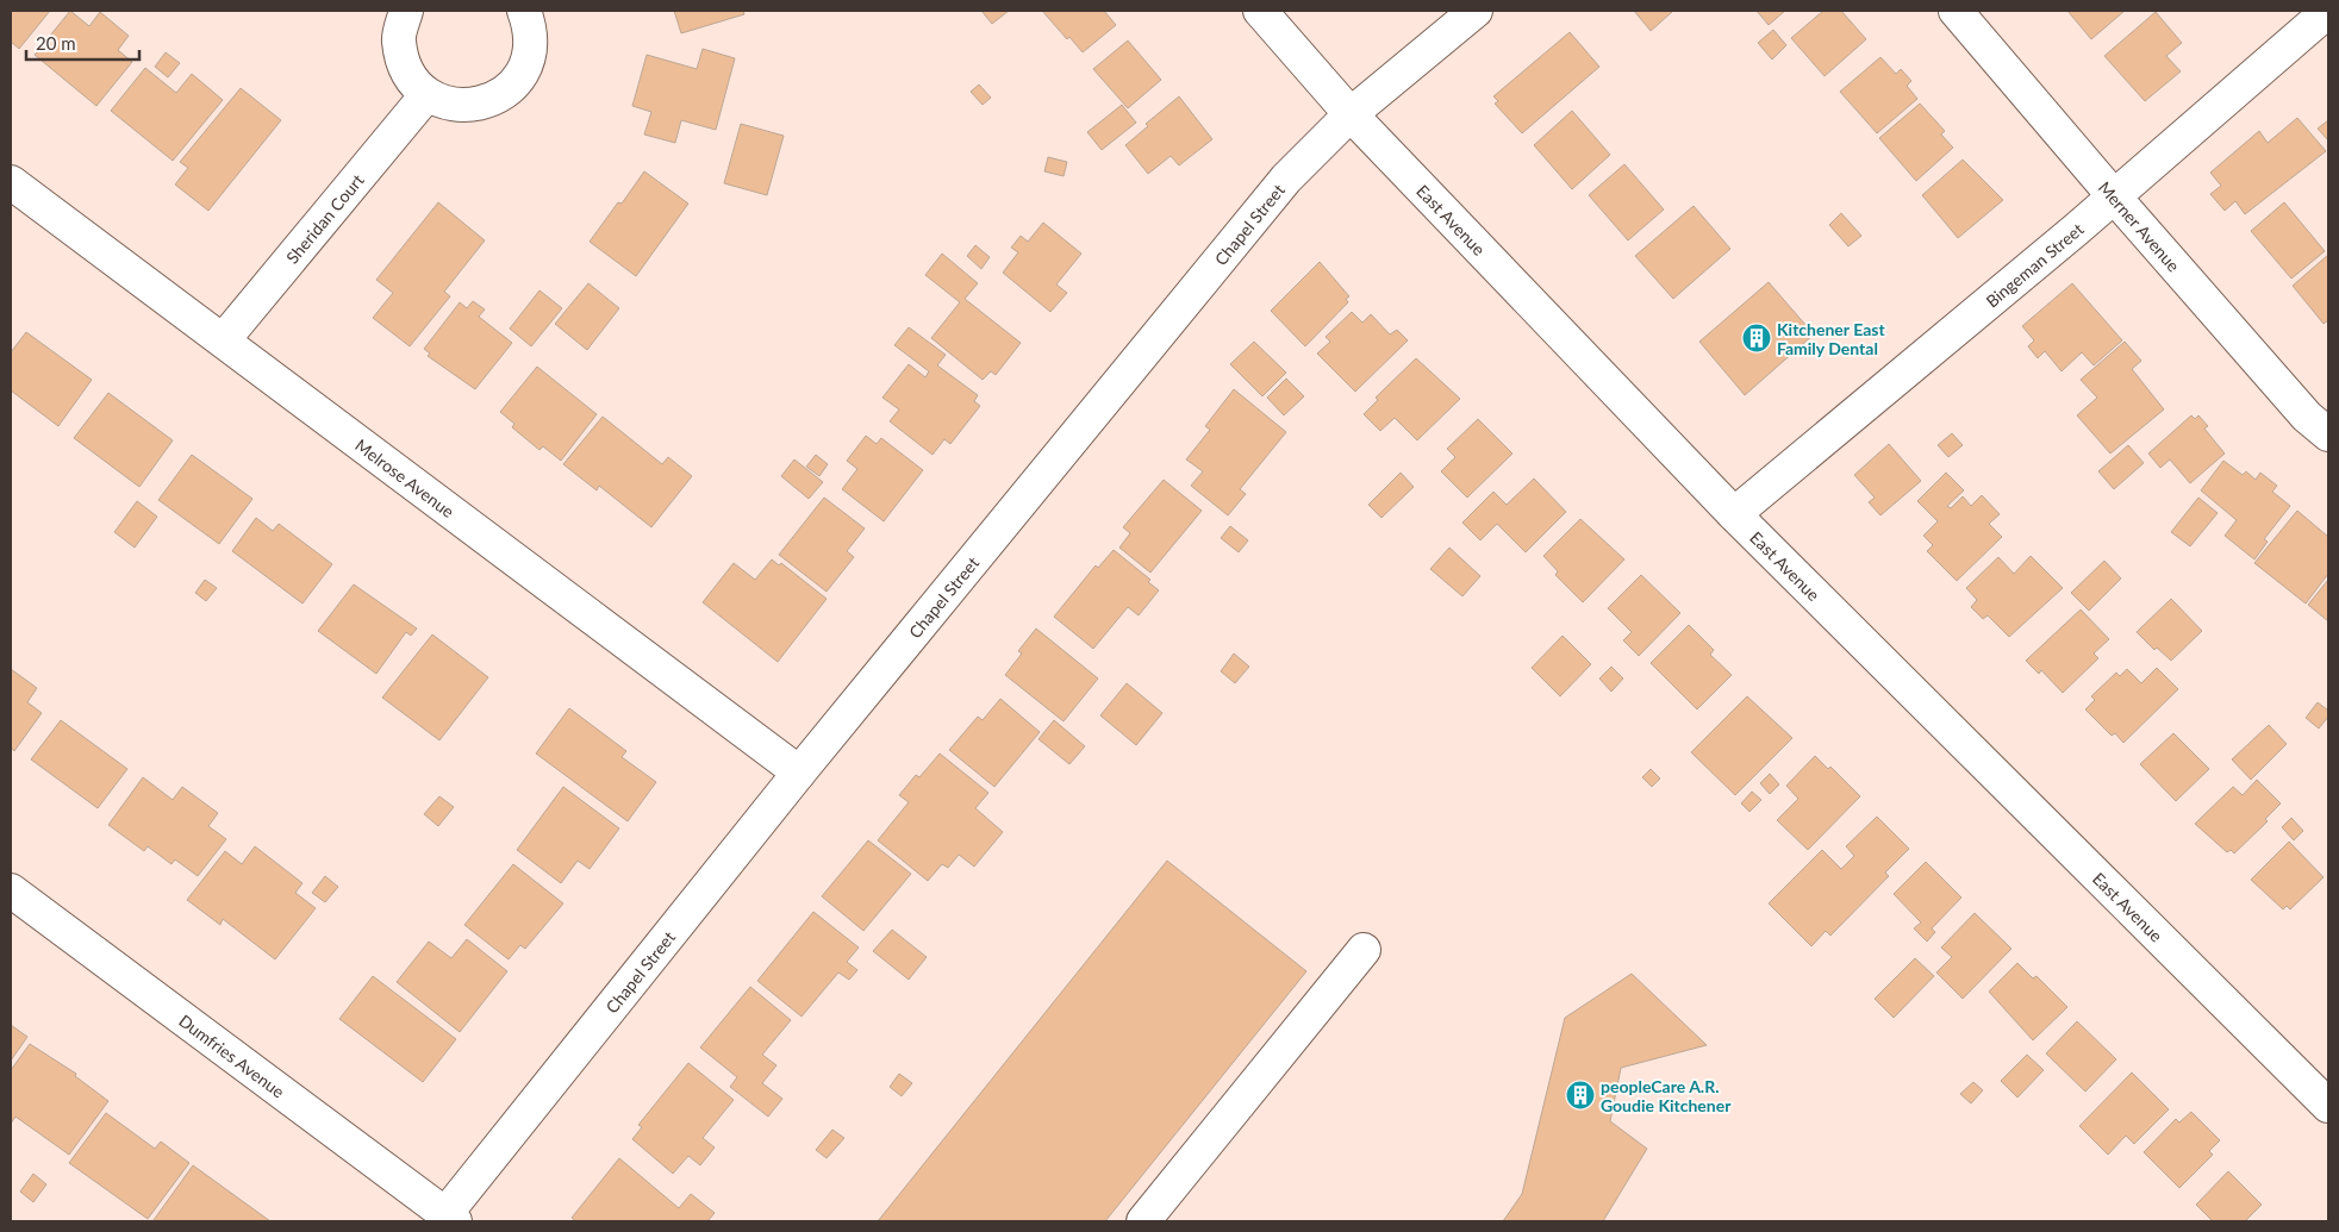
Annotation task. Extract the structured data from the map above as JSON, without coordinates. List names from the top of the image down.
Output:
{
  "streets": {
    "street": [
      "Sheridan Court",
      "East Avenue",
      "Chapel Street",
      "Merner Avenue",
      "Bingeman Street",
      "Melrose Avenue",
      "Dumfries Avenue"
    ]
  },
  "crossings": [
    ["Sheridan Court", "Melrose Avenue"],
    ["East Avenue", "Chapel Street"],
    ["East Avenue", "Bingeman Street"],
    ["Chapel Street", "Melrose Avenue"],
    ["Chapel Street", "Dumfries Avenue"],
    ["Merner Avenue", "Bingeman Street"]
  ],
  "places": {
    "building": ["Kitchener East Family Dental", "peopleCare A.R. Goudie Kitchener"]
  },
  "scale_bar": "20 m"
}
